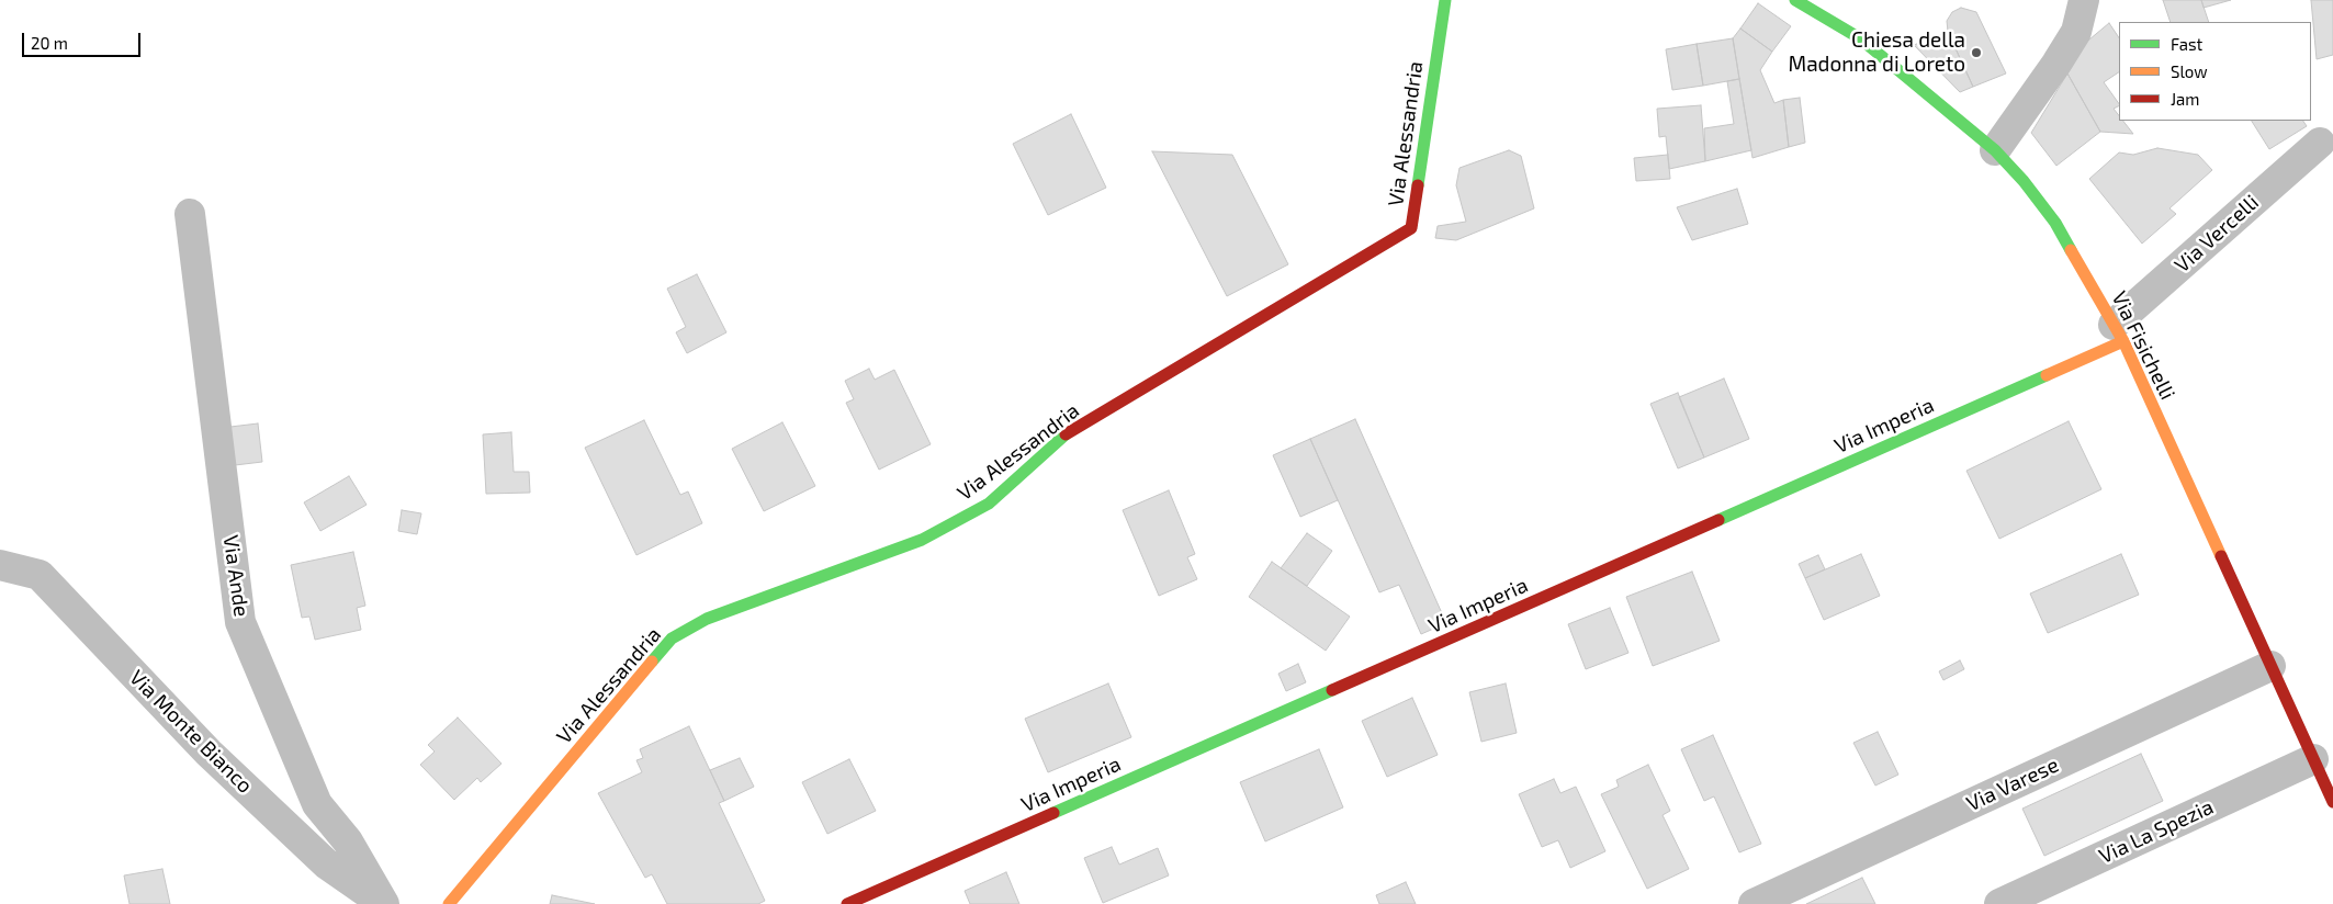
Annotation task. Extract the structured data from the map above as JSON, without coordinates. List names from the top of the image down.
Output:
{
  "streets": {
    "street": [
      "Via Alessandria",
      "Via Vercelli",
      "Via Fisichelli",
      "Via Imperia",
      "Via Ande",
      "Via Monte Bianco",
      "Via Varese",
      "Via La Spezia"
    ]
  },
  "crossings": [
    ["Via Vercelli", "Via Fisichelli"],
    ["Via Vercelli", "Via Imperia"],
    ["Via Fisichelli", "Via Imperia"],
    ["Via Fisichelli", "Via Varese"],
    ["Via Fisichelli", "Via La Spezia"],
    ["Via Ande", "Via Monte Bianco"]
  ],
  "places": ["Chiesa della Madonna di Loreto"],
  "legend": ["Fast", "Slow", "Jam"],
  "scale_bar": "20 m"
}
